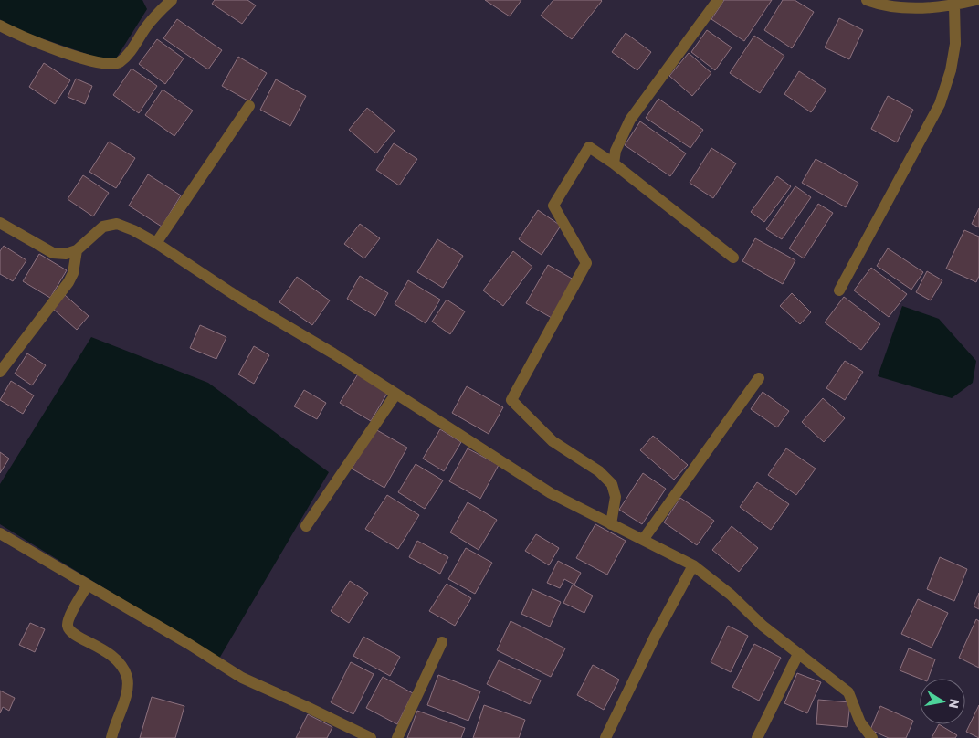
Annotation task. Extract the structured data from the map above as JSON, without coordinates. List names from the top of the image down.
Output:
{
  "north": "right"
}
